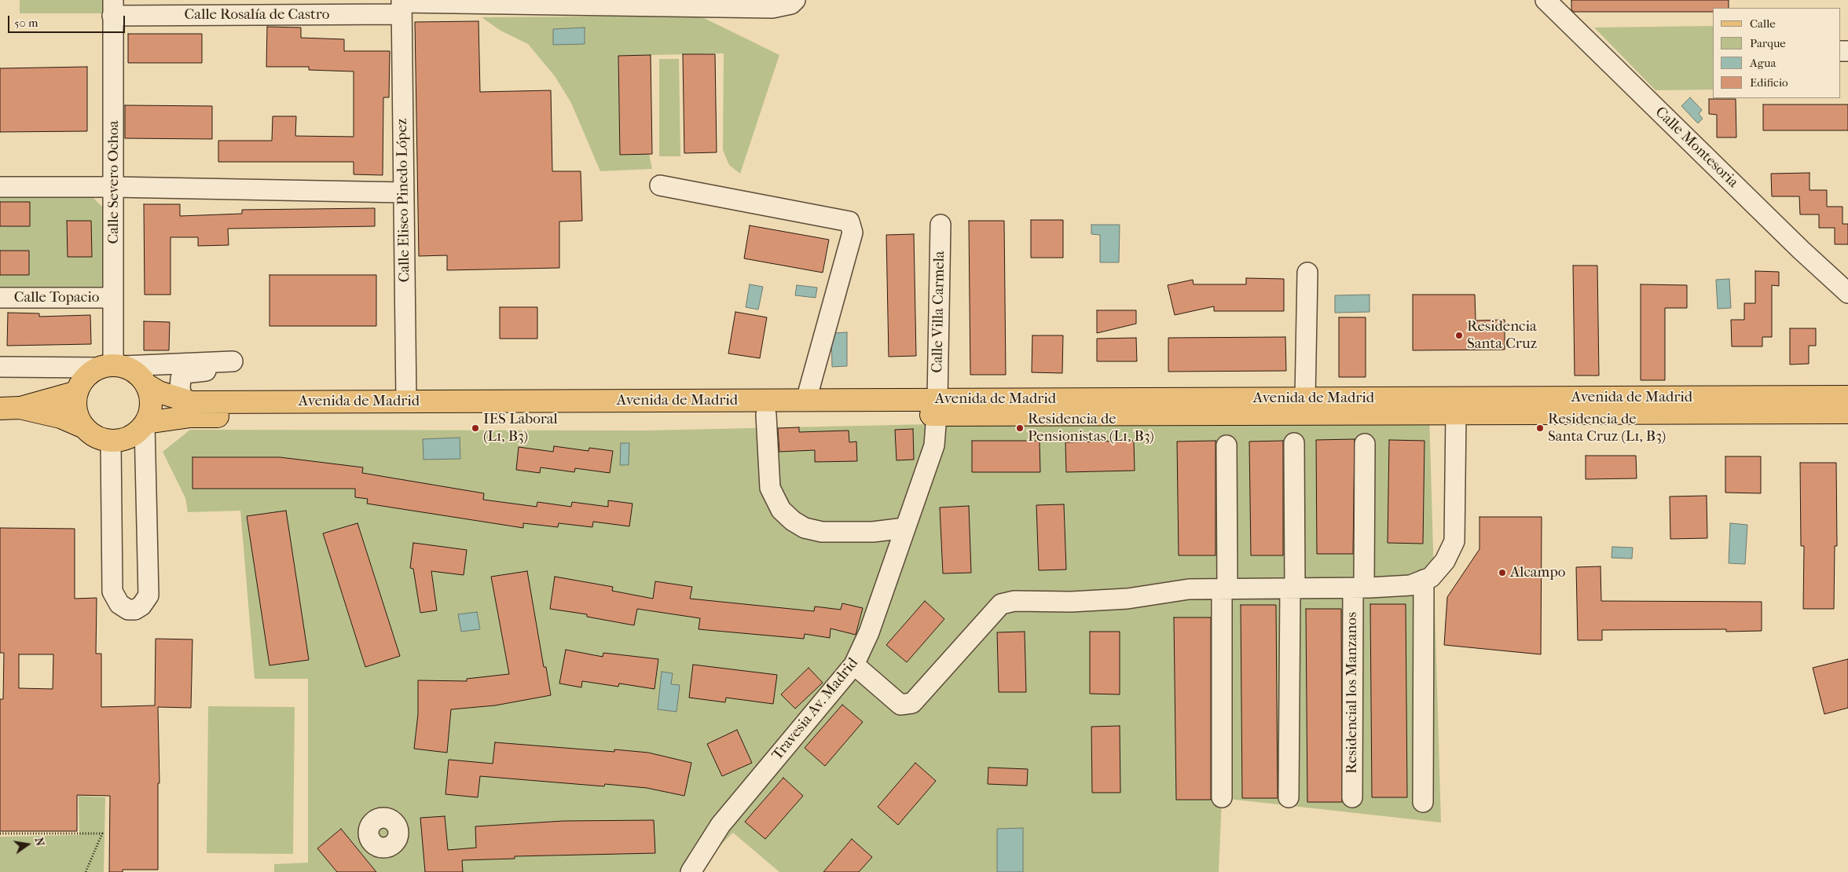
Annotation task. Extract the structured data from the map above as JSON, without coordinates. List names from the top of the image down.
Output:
{
  "streets": {
    "main road": ["Avenida de Madrid"],
    "street": [
      "Calle Rosalía de Castro",
      "Calle Montesoria",
      "Calle Severo Ochoa",
      "Calle Eliseo Pinedo López",
      "Calle Topacio",
      "Calle Villa Carmela",
      "Residencial los Manzanos",
      "Travesia Av. Madrid"
    ]
  },
  "crossings": [
    ["Calle Rosalía de Castro", "Calle Severo Ochoa"],
    ["Calle Rosalía de Castro", "Calle Eliseo Pinedo López"],
    ["Calle Severo Ochoa", "Calle Topacio"],
    ["Calle Severo Ochoa", "Avenida de Madrid"],
    ["Calle Eliseo Pinedo López", "Avenida de Madrid"],
    ["Calle Villa Carmela", "Avenida de Madrid"],
    ["Calle Villa Carmela", "Travesia Av. Madrid"],
    ["Avenida de Madrid", "Travesia Av. Madrid"]
  ],
  "places": [
    "Residencia Santa Cruz",
    "IES Laboral (L1, B3)",
    "Residencia de Pensionistas (L1, B3)",
    "Residencia de Santa Cruz (L1, B3)",
    "Alcampo"
  ],
  "legend": [
    "Calle",
    "Parque",
    "Agua",
    "Edificio"
  ],
  "scale_bar": "50 m",
  "north": "right"
}
